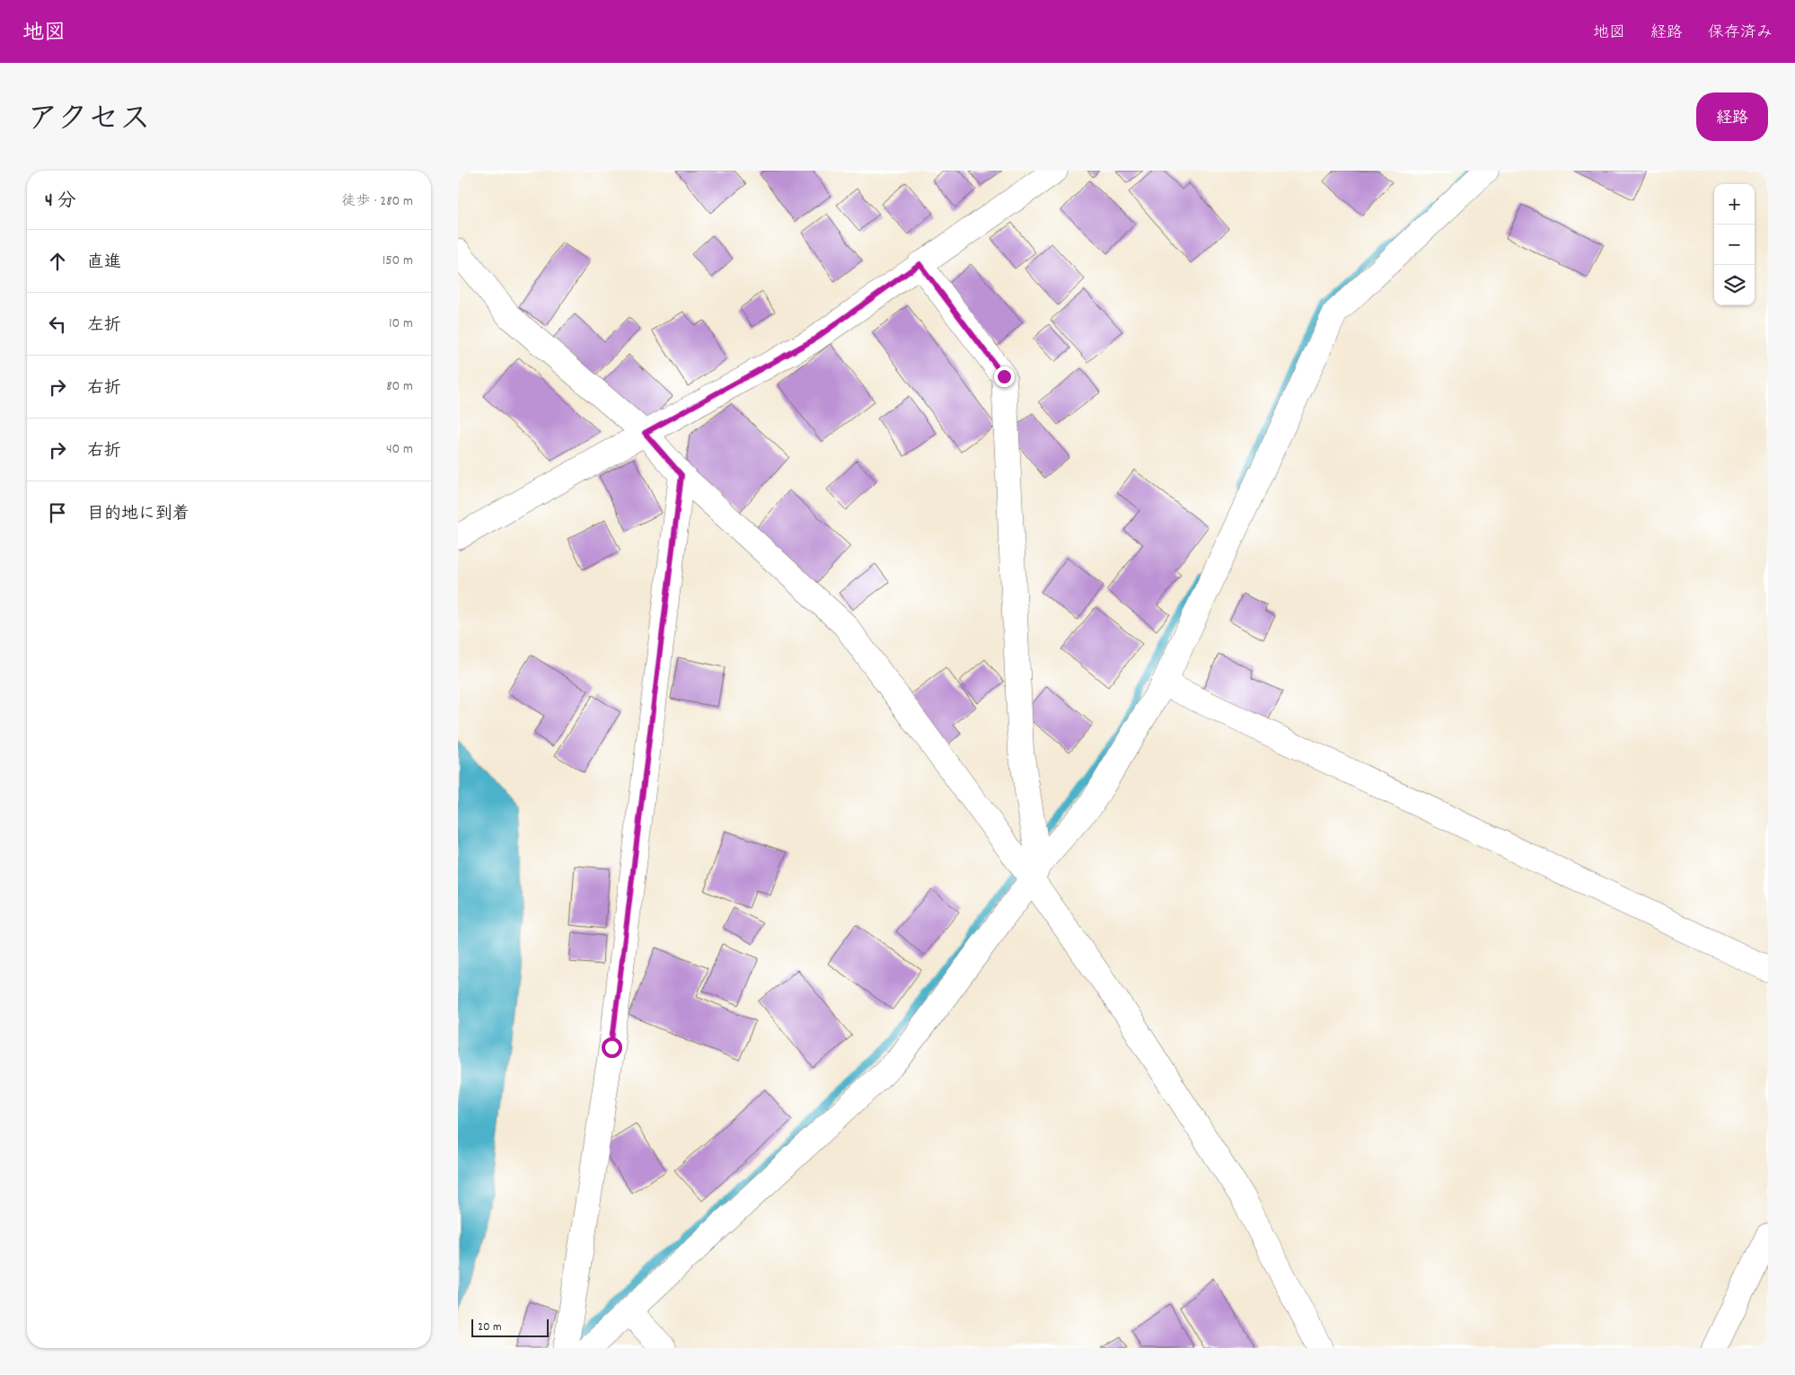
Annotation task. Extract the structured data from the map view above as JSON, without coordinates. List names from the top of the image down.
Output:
{
  "scale_bar": "20 m",
  "page": {
    "header": "地図",
    "nav": ["地図", "経路", "保存済み"],
    "title": "アクセス",
    "buttons": "経路",
    "heading": ["4 分", "徒歩 · 280 m"],
    "map_buttons": ["+", "−"],
    "list": [
      ["直進", "150 m"],
      ["左折", "10 m"],
      ["右折", "80 m"],
      ["右折", "40 m"],
      "目的地に到着"
    ],
    "scale": "20 m"
  }
}
